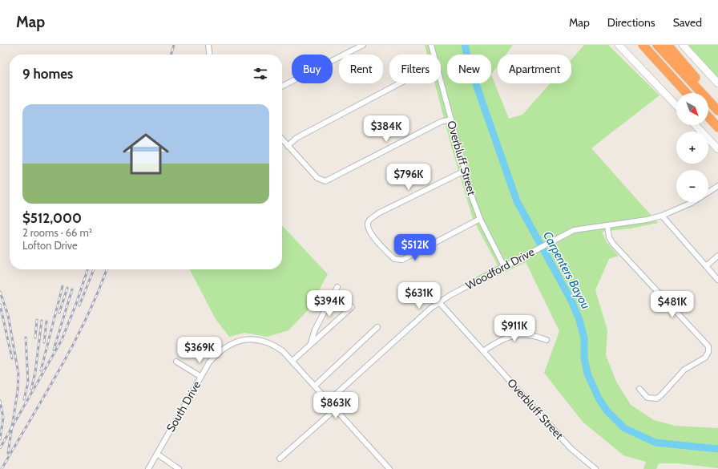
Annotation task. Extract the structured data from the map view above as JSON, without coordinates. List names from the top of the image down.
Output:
{
  "streets": {
    "street": ["Overbluff Street", "Woodford Drive", "South Drive"]
  },
  "crossings": [
    ["Overbluff Street", "Woodford Drive"],
    ["Woodford Drive", "South Drive"]
  ],
  "water": ["Carpenters Bayou"],
  "north": "bottom right",
  "page": {
    "header": "Map",
    "nav": ["Map", "Directions", "Saved"],
    "chip": [
      "Buy",
      "Rent",
      "Filters",
      "New",
      "Apartment"
    ],
    "heading": "9 homes",
    "map_buttons": ["+", "−"],
    "list": [
      {
        "name": "$512,000",
        "note": "2 rooms · 66 m² · Lofton Drive"
      }
    ],
    "price": [
      "$384K",
      "$796K",
      "$512K",
      "$631K",
      "$394K",
      "$481K",
      "$911K",
      "$369K",
      "$863K"
    ]
  }
}
